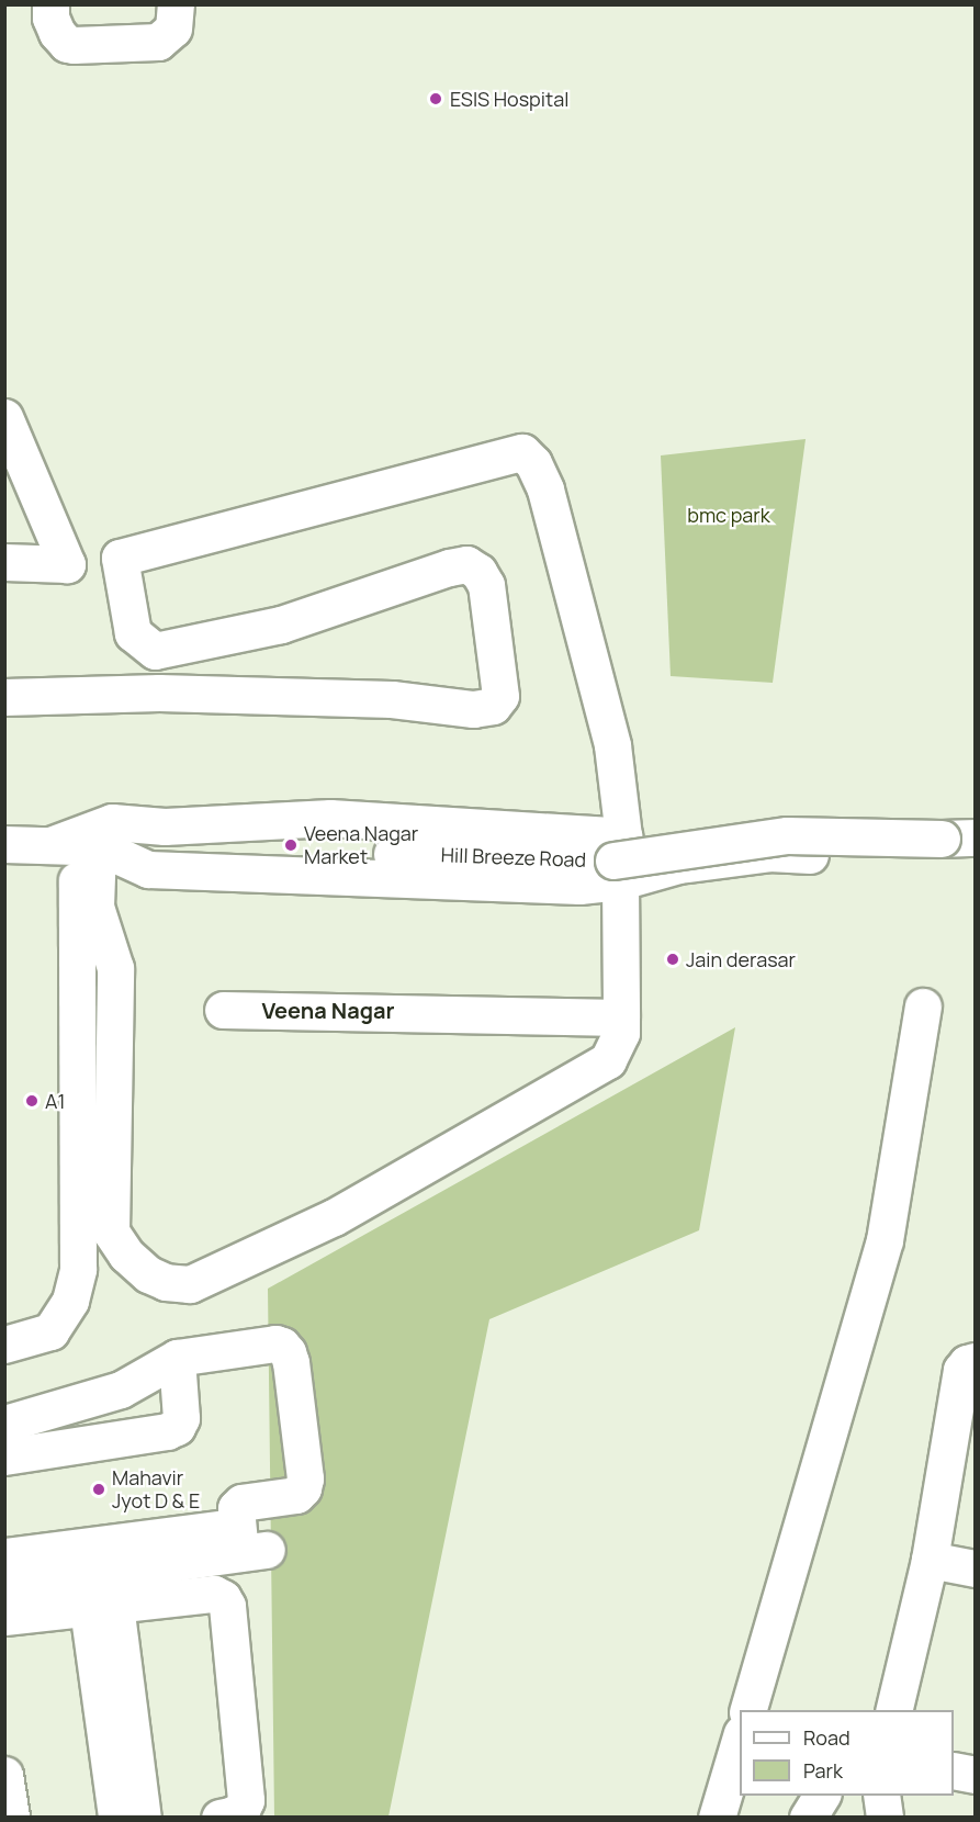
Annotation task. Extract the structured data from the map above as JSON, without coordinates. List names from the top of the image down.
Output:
{
  "streets": {
    "street": ["Hill Breeze Road"]
  },
  "districts": ["Veena Nagar"],
  "parks": ["bmc park"],
  "places": [
    "ESIS Hospital",
    "Veena Nagar Market",
    "Jain derasar",
    "A1",
    "Mahavir Jyot D & E"
  ],
  "legend": ["Road", "Park"]
}
